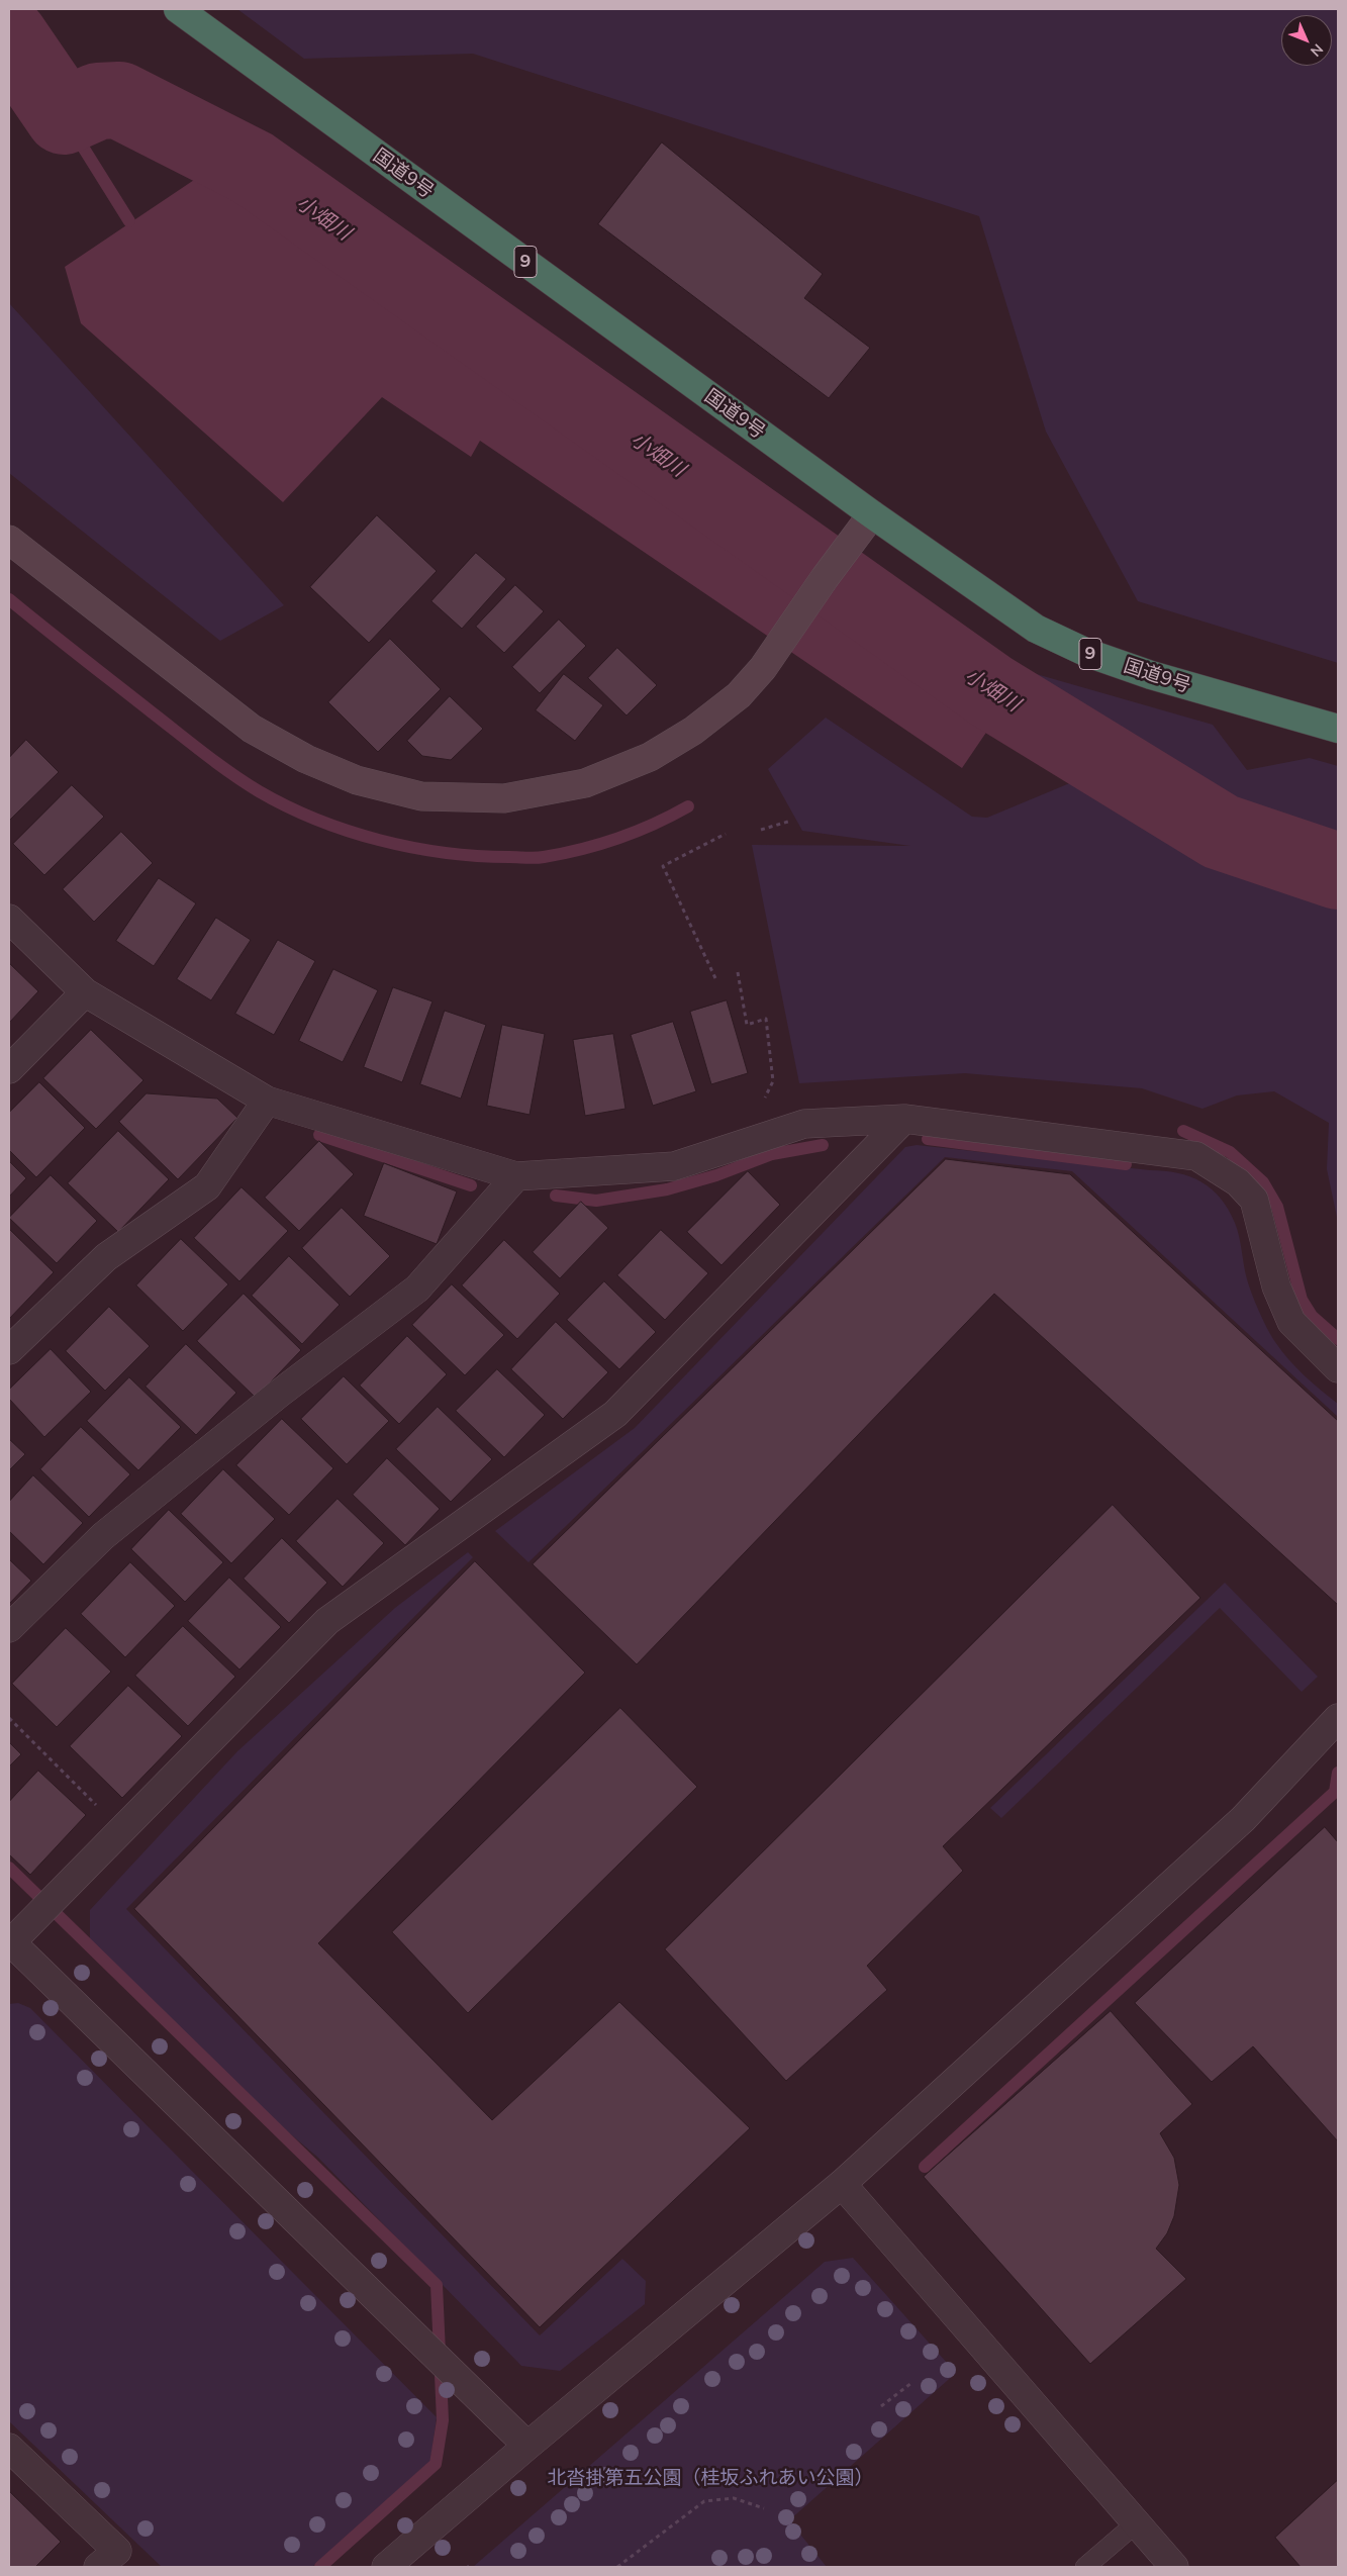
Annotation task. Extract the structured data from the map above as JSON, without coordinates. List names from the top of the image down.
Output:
{
  "streets": {
    "highway": ["国道9号", "9"]
  },
  "water": ["小畑川"],
  "parks": ["北沓掛第五公園（桂坂ふれあい公園）"],
  "north": "bottom right"
}
